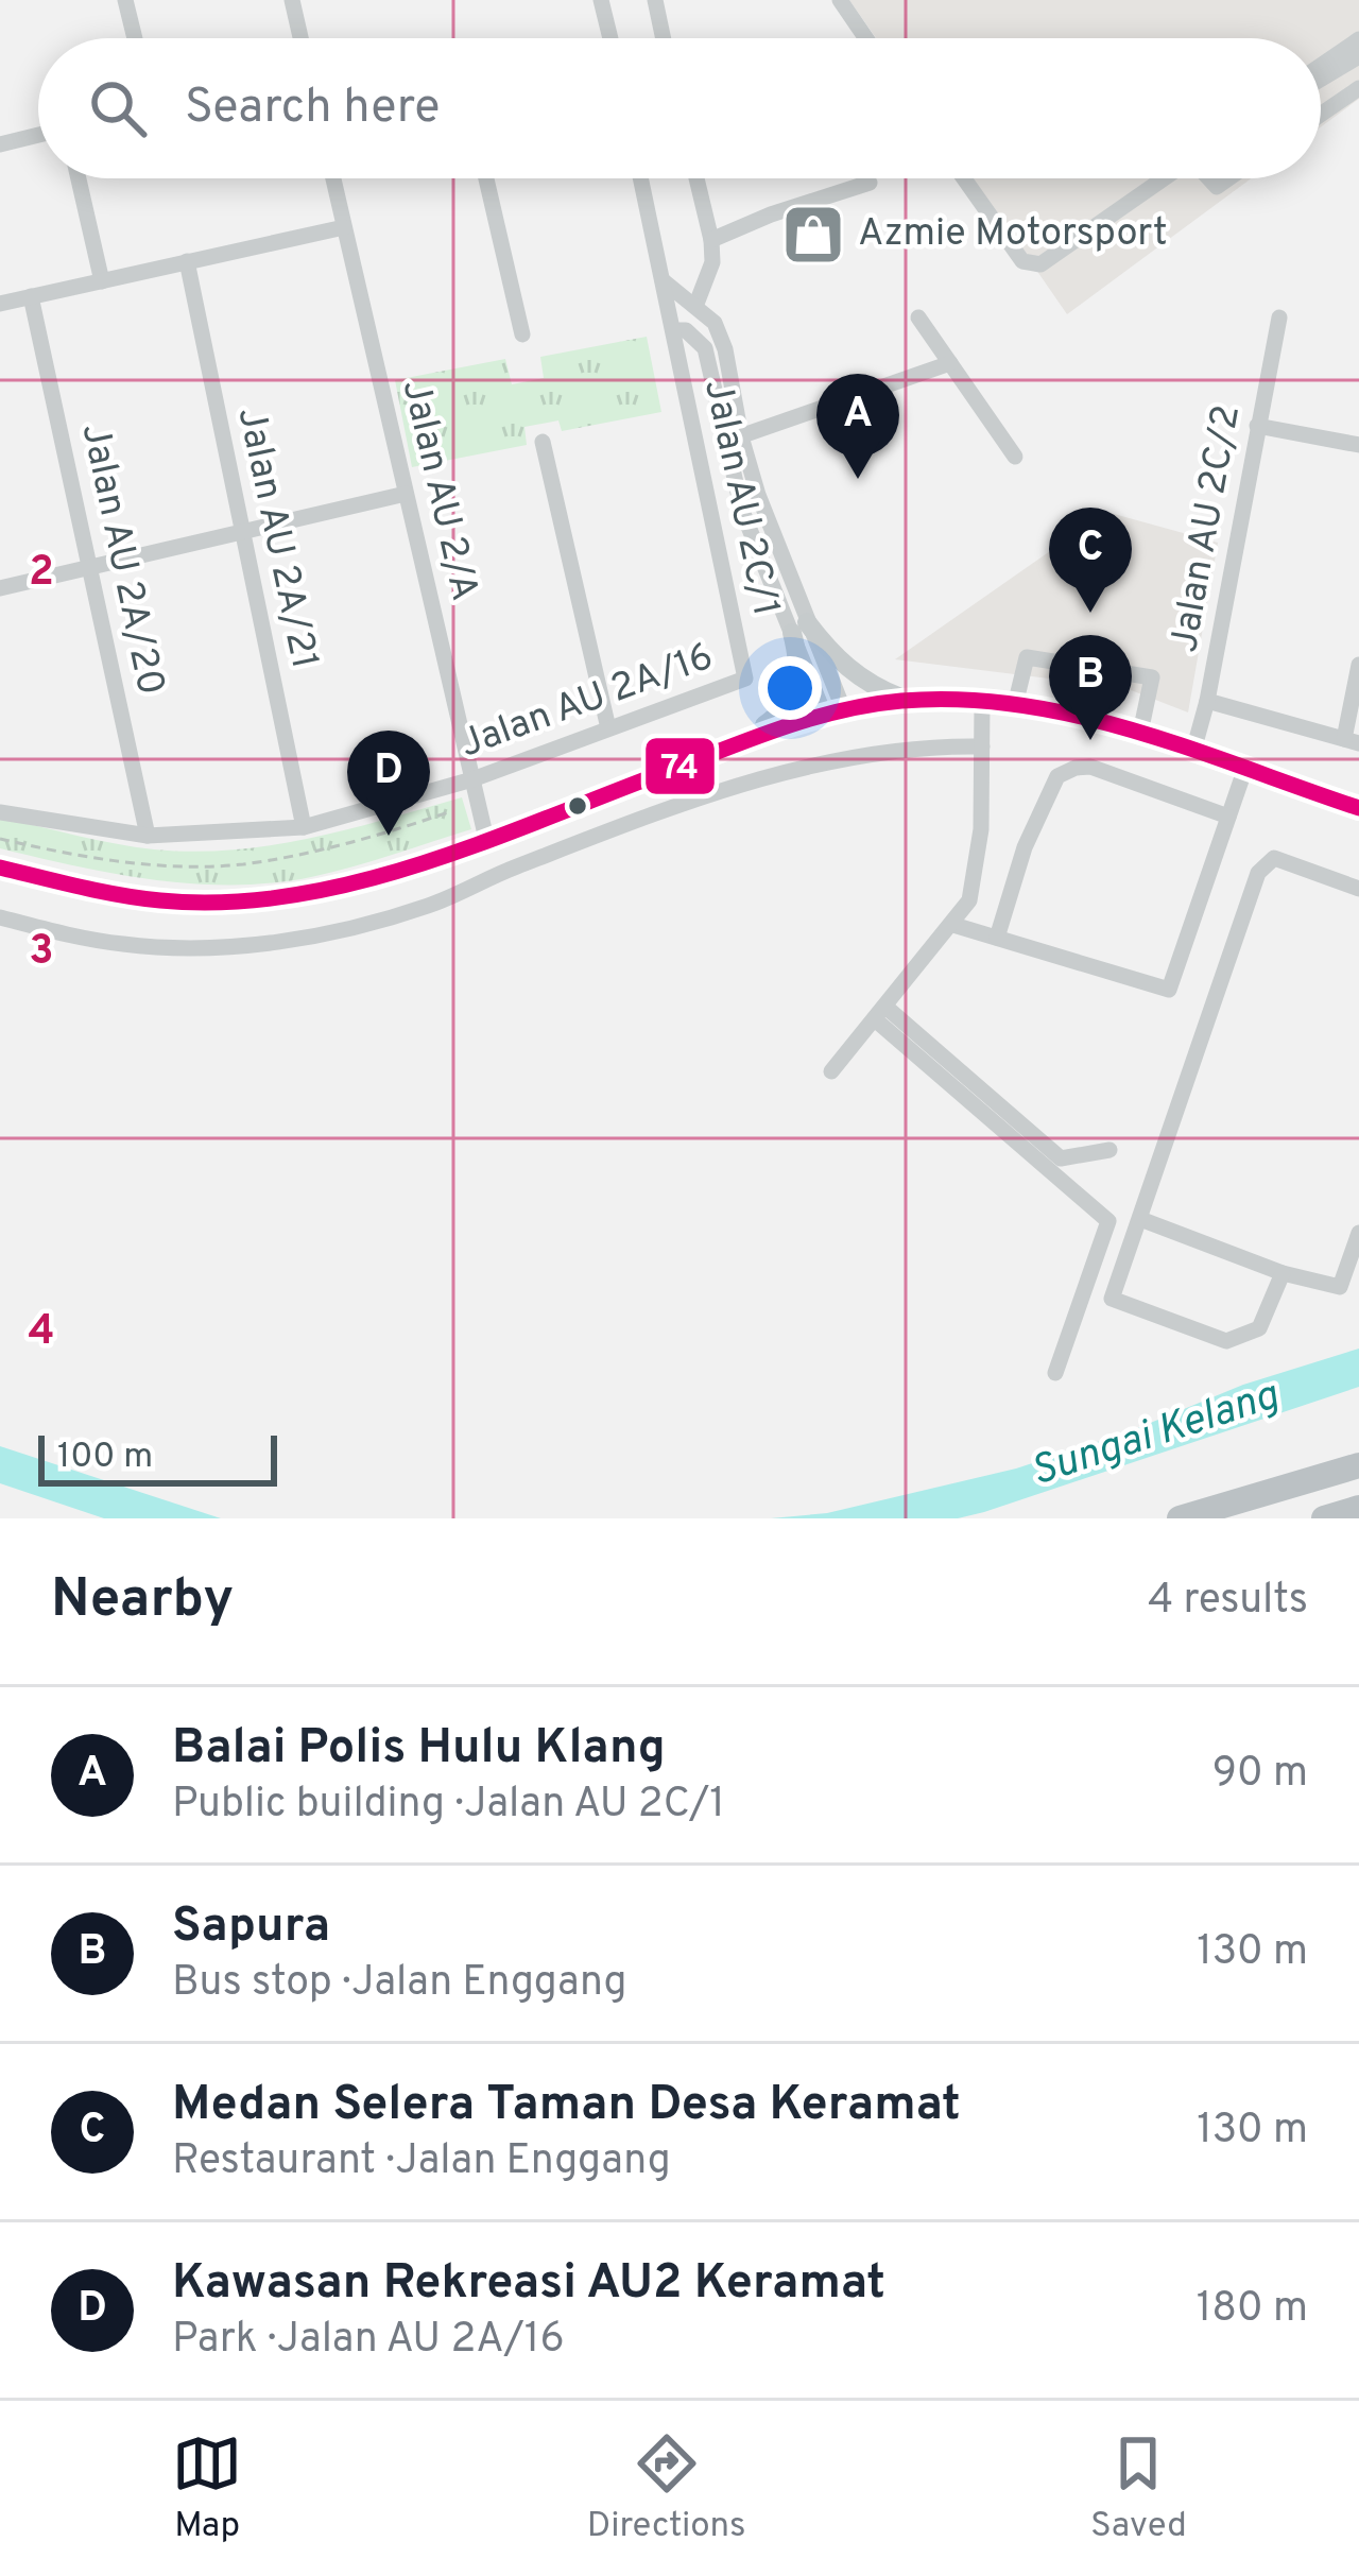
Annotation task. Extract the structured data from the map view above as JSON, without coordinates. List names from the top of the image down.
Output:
{
  "streets": {
    "street": [
      "Jalan AU 2/A",
      "Jalan AU 2C/1",
      "Jalan AU 2C/2",
      "Jalan AU 2A/21",
      "Jalan AU 2A/20",
      "Jalan AU 2A/16"
    ]
  },
  "crossings": [
    ["Jalan AU 2/A", "Jalan AU 2A/16"],
    ["Jalan AU 2C/1", "Jalan AU 2A/16"],
    ["Jalan AU 2A/21", "Jalan AU 2A/16"],
    ["Jalan AU 2A/20", "Jalan AU 2A/16"]
  ],
  "water": ["Sungai Kelang"],
  "places": {
    "shop": ["Azmie Motorsport"]
  },
  "lines": ["transit line 74"],
  "scale_bar": "100 m",
  "page": {
    "search": "Search here",
    "pins": [
      "A",
      "C",
      "B",
      "D"
    ],
    "scale": "100 m",
    "heading": ["Nearby", "4 results"],
    "list": [
      {
        "mark": "A",
        "name": "Balai Polis Hulu Klang",
        "note": "Public building · Jalan AU 2C/1",
        "value": "90 m"
      },
      {
        "mark": "B",
        "name": "Sapura",
        "note": "Bus stop · Jalan Enggang",
        "value": "130 m"
      },
      {
        "mark": "C",
        "name": "Medan Selera Taman Desa Keramat",
        "note": "Restaurant · Jalan Enggang",
        "value": "130 m"
      },
      {
        "mark": "D",
        "name": "Kawasan Rekreasi AU2 Keramat",
        "note": "Park · Jalan AU 2A/16",
        "value": "180 m"
      }
    ],
    "nav": ["Map", "Directions", "Saved"]
  },
  "grid": {
    "rows": ["2", "3", "4"]
  }
}
